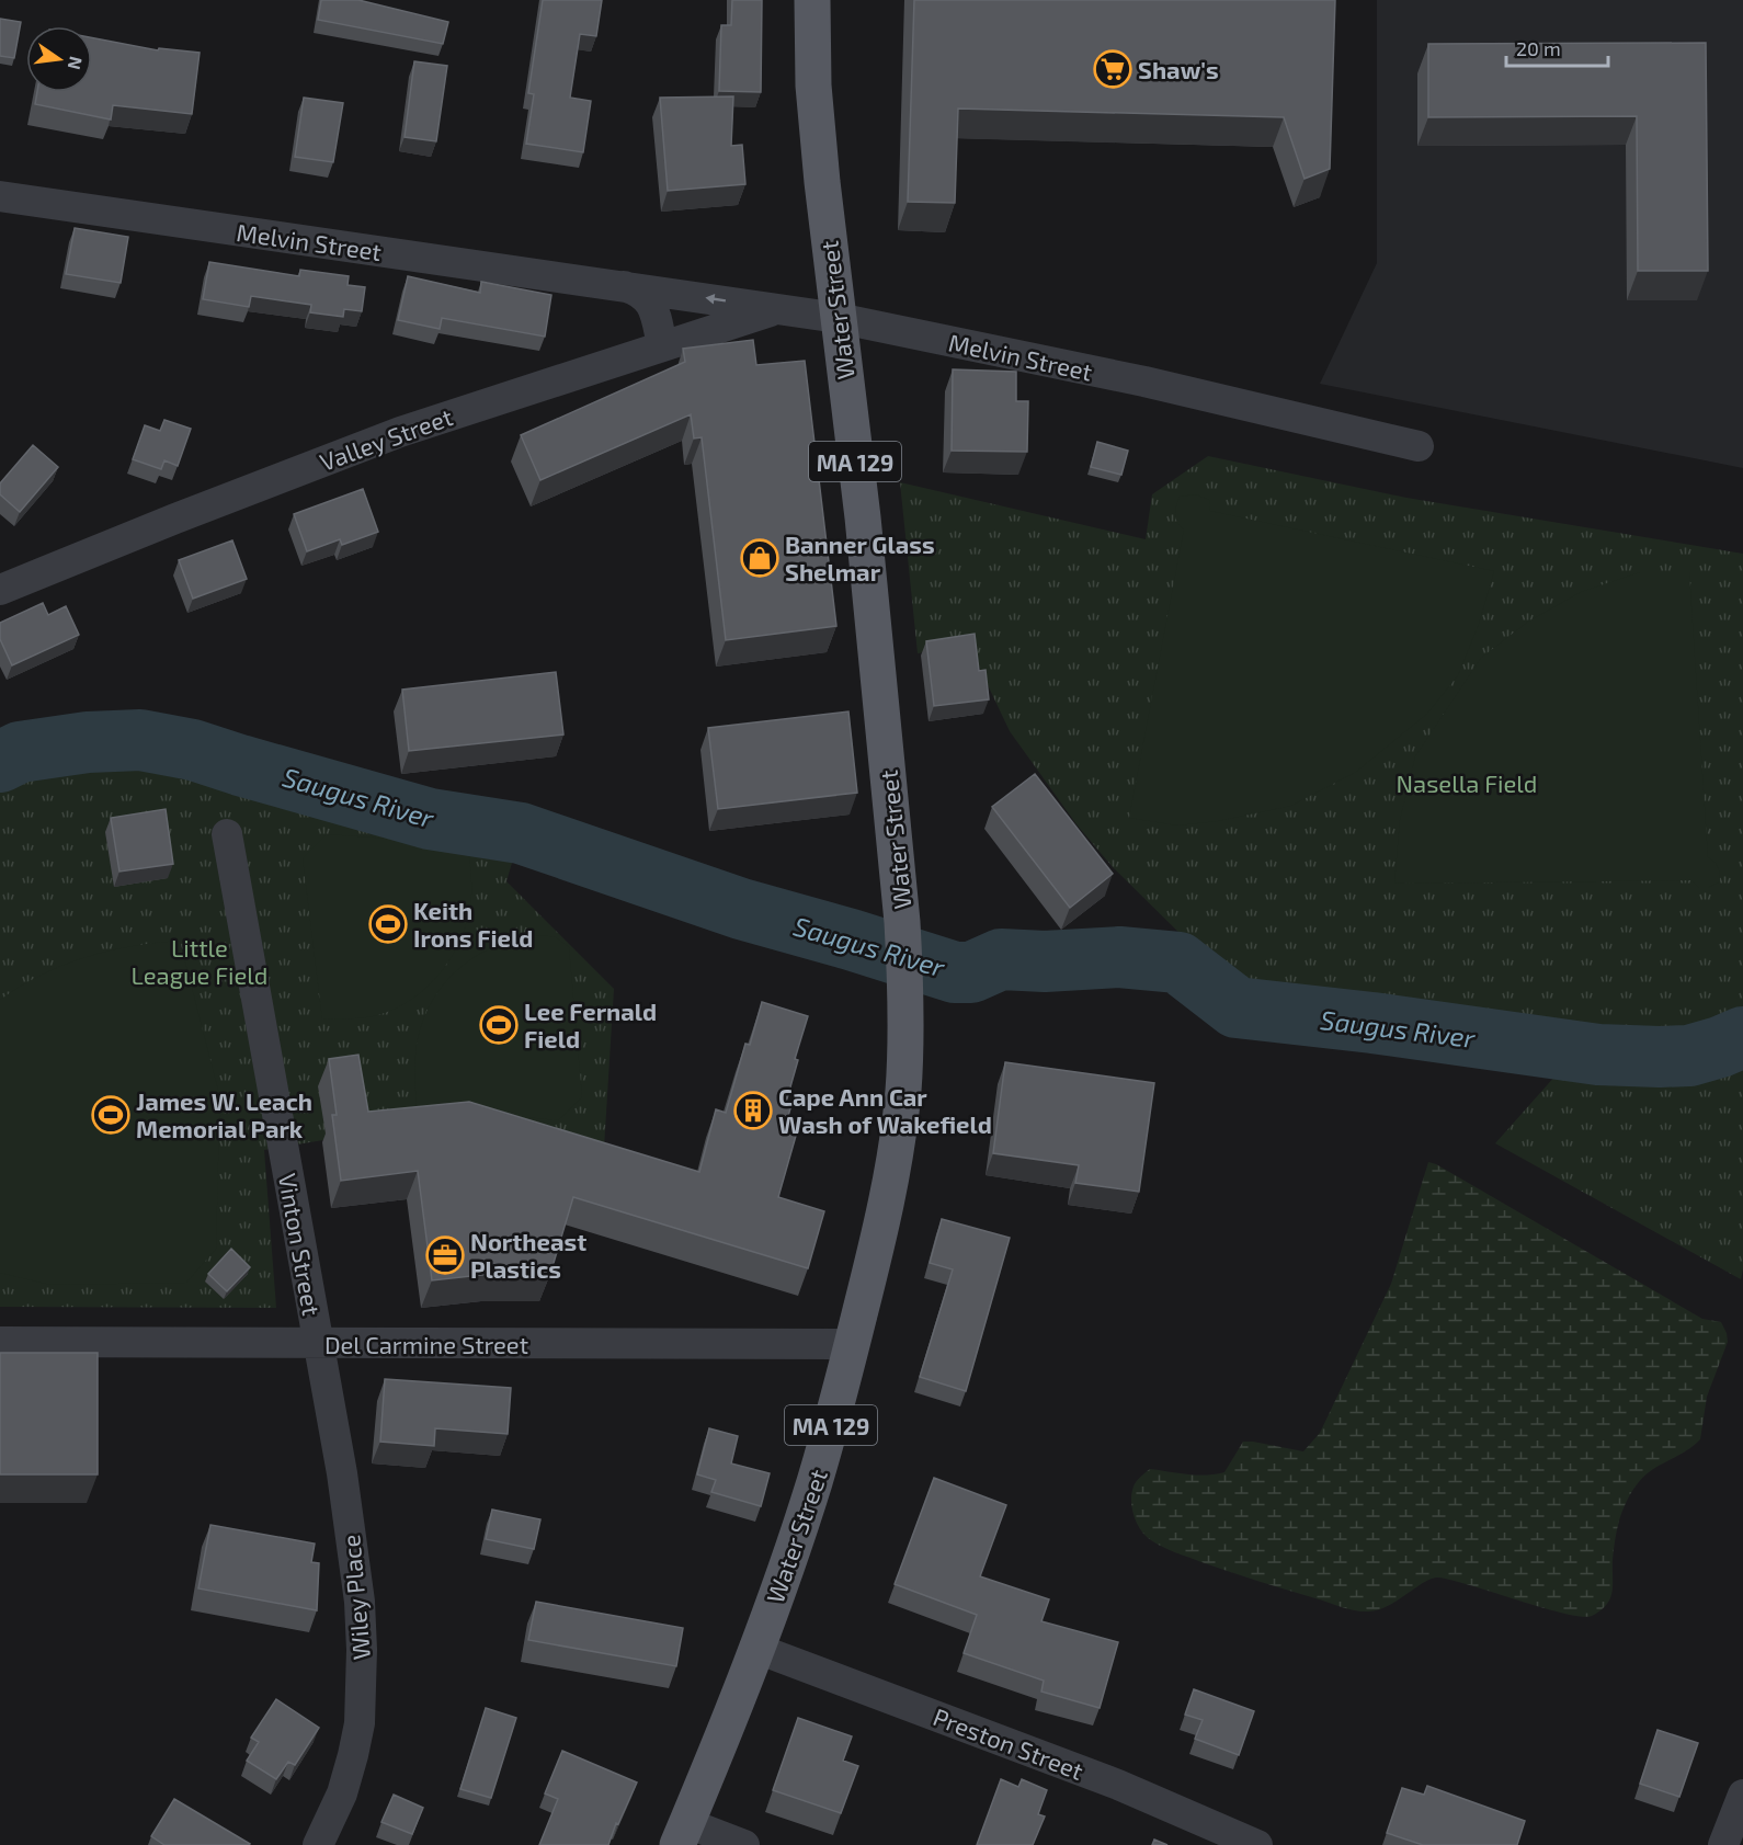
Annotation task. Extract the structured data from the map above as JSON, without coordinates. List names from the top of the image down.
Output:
{
  "streets": {
    "main road": ["Water Street", "MA 129"],
    "street": [
      "Melvin Street",
      "Valley Street",
      "Vinton Street",
      "Del Carmine Street",
      "Wiley Place",
      "Preston Street"
    ]
  },
  "crossings": [
    ["Melvin Street", "Water Street"],
    ["Melvin Street", "Valley Street"],
    ["Water Street", "Del Carmine Street"],
    ["Water Street", "Preston Street"],
    ["Vinton Street", "Del Carmine Street"],
    ["Vinton Street", "Wiley Place"],
    ["Del Carmine Street", "Wiley Place"]
  ],
  "water": ["Saugus River"],
  "parks": ["Nasella Field", "Little League Field"],
  "places": {
    "supermarket": ["Shaw's"],
    "shop": ["Banner Glass Shelmar"],
    "sports": ["Keith Irons Field", "Lee Fernald Field", "James W. Leach Memorial Park"],
    "building": ["Cape Ann Car Wash of Wakefield"],
    "office": ["Northeast Plastics"]
  },
  "scale_bar": "20 m",
  "north": "right"
}
